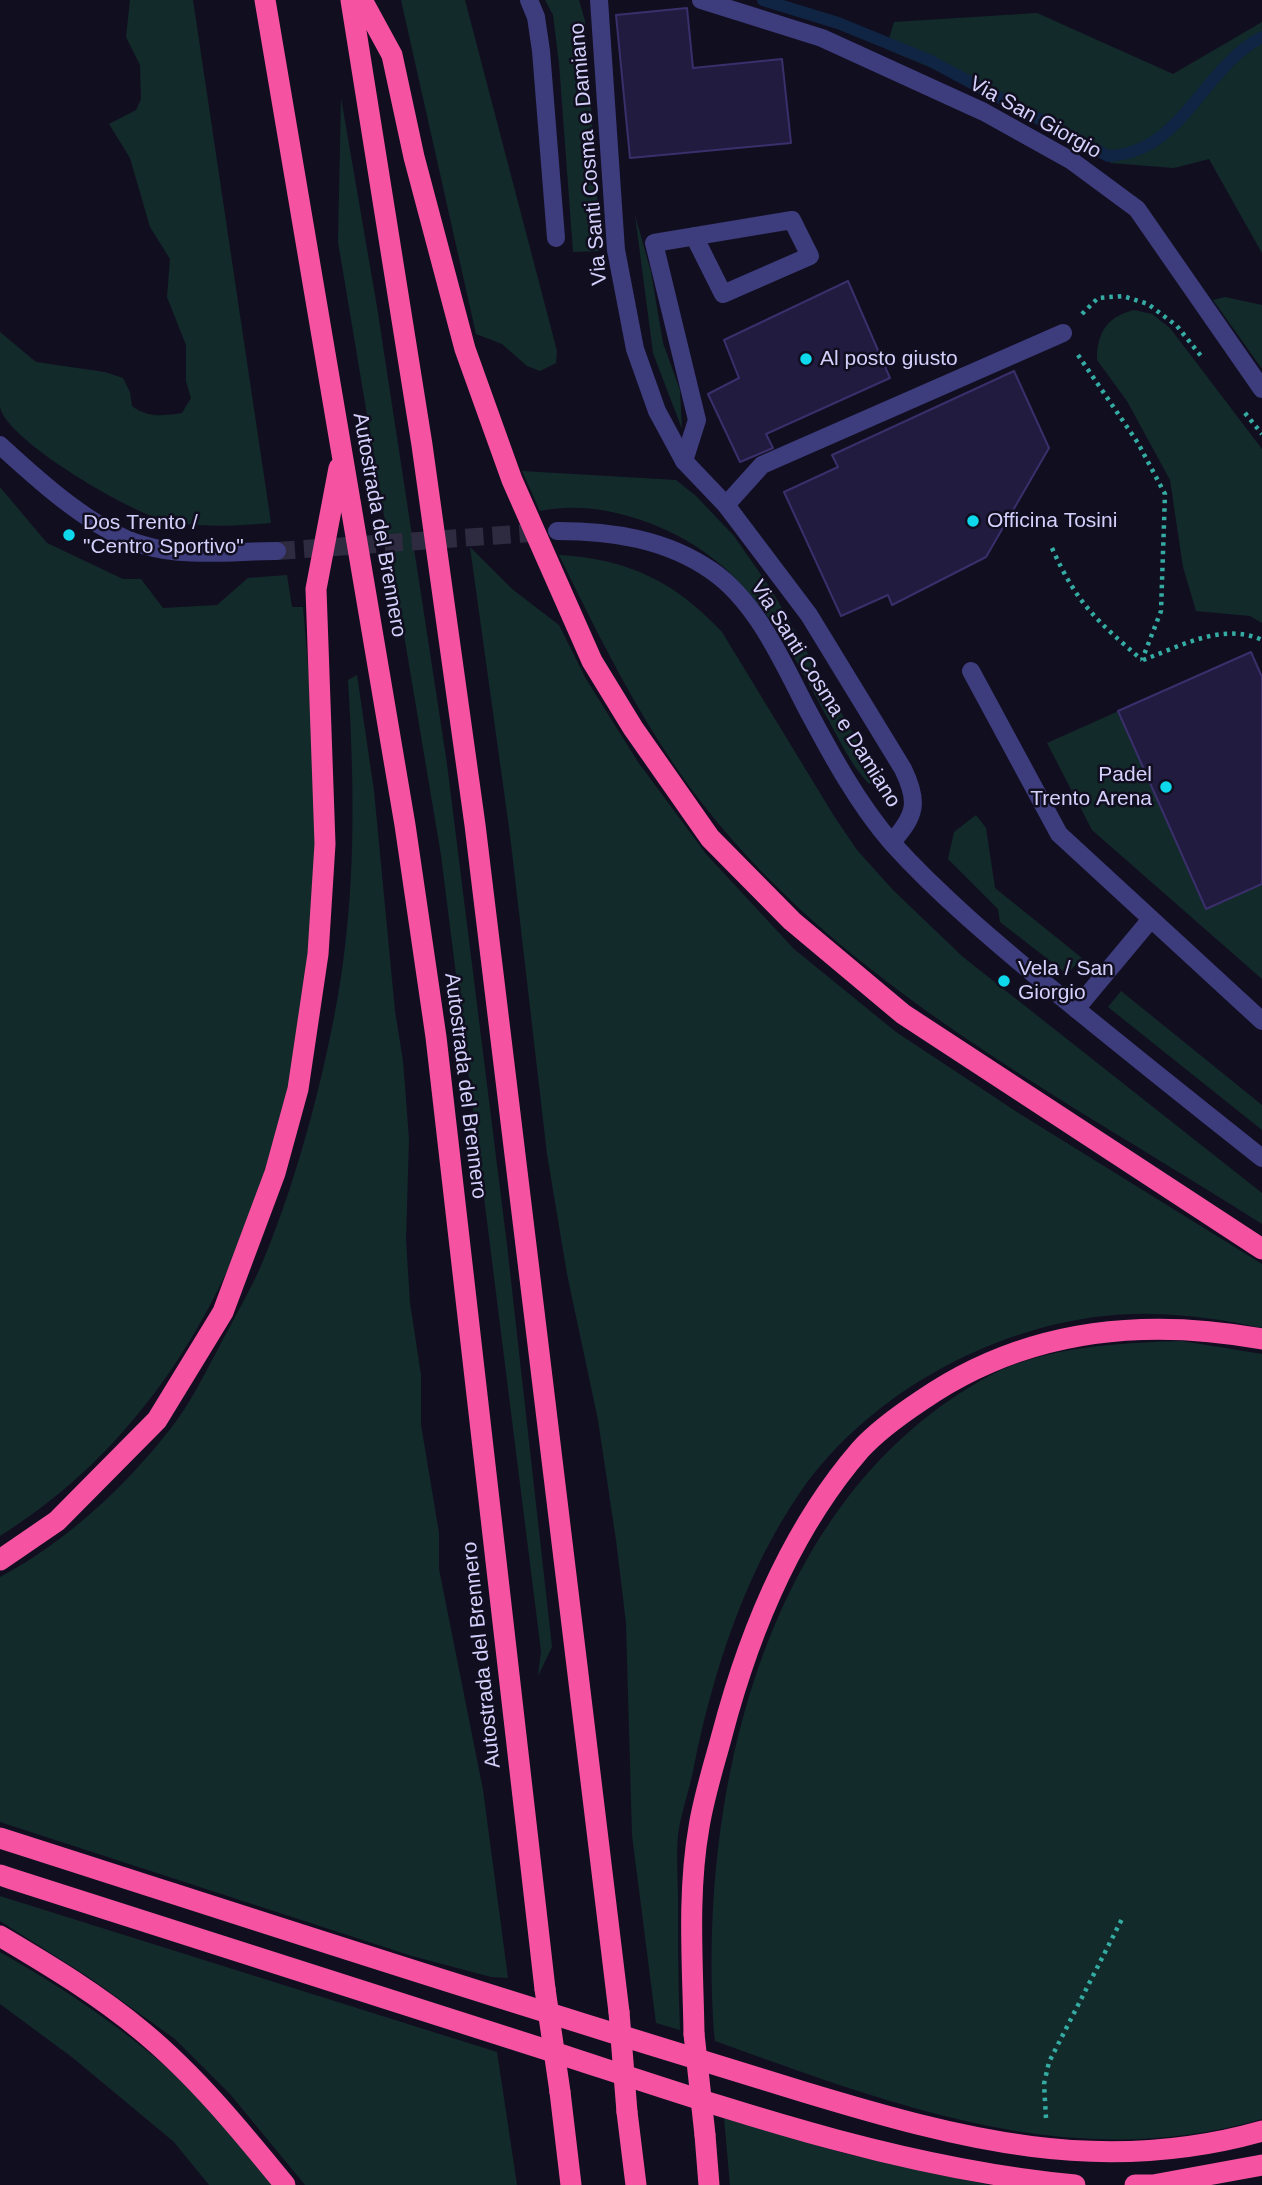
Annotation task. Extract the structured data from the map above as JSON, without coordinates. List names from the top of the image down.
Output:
{
  "streets": {
    "highway": ["Autostrada del Brennero"],
    "street": ["Via San Giorgio", "Via Santi Cosma e Damiano"]
  },
  "places": [
    "Al posto giusto",
    "Officina Tosini",
    "Dos Trento / \"Centro Sportivo\"",
    "Padel Trento Arena",
    "Vela / San Giorgio"
  ]
}
